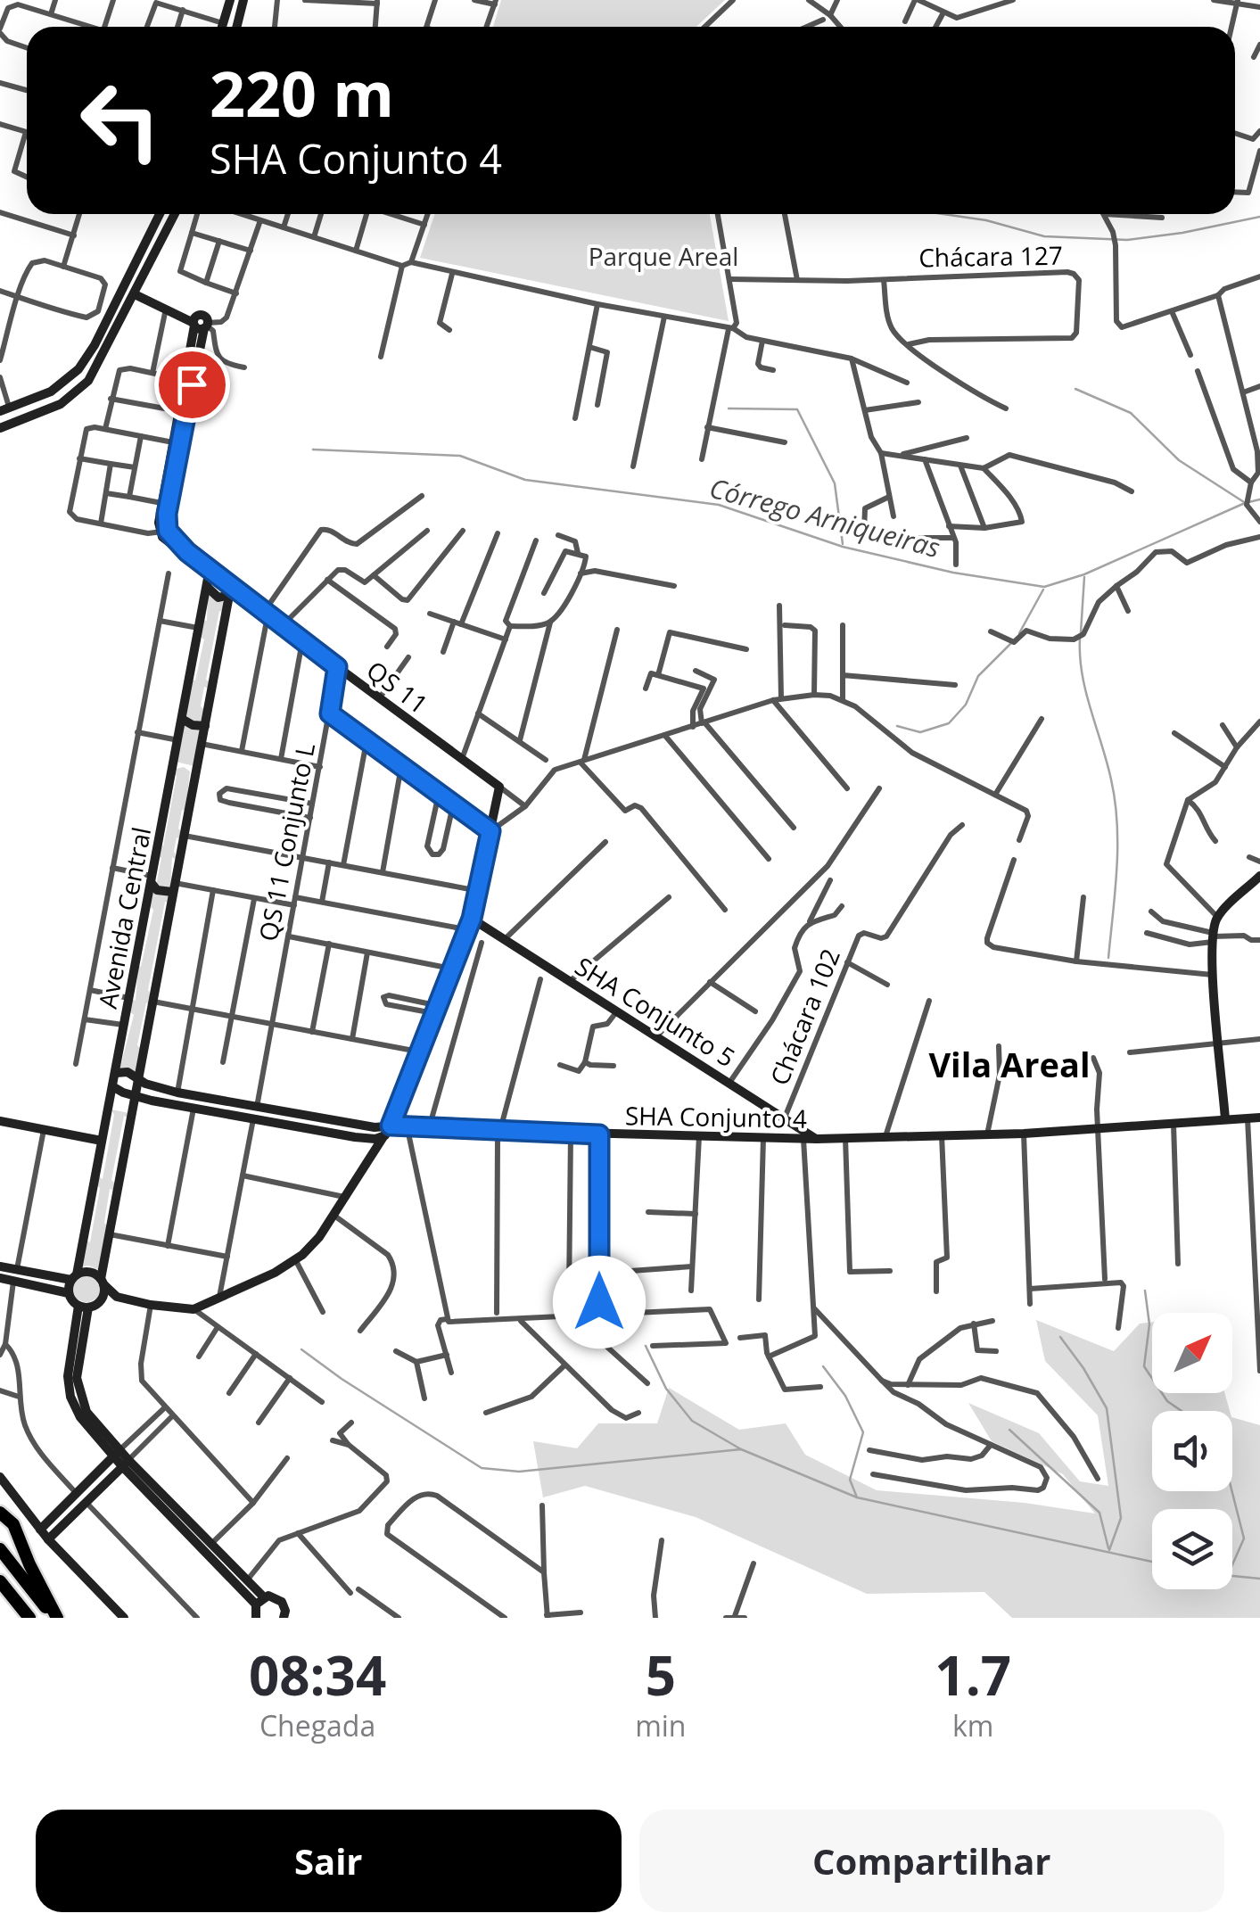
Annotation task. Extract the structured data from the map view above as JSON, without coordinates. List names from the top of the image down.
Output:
{
  "streets": {
    "street": [
      "Chácara 127",
      "QS 11",
      "QS 11 Conjunto L",
      "Avenida Central",
      "SHA Conjunto 5",
      "Chácara 102",
      "SHA Conjunto 4"
    ]
  },
  "crossings": [
    ["QS 11", "QS 11 Conjunto L"],
    ["QS 11", "Avenida Central"],
    ["Avenida Central", "SHA Conjunto 4"],
    ["SHA Conjunto 5", "Chácara 102"],
    ["SHA Conjunto 5", "SHA Conjunto 4"]
  ],
  "districts": ["Vila Areal"],
  "water": ["Córrego Arniqueiras"],
  "parks": ["Parque Areal"],
  "north": "top right",
  "page": {
    "turn": ["220 m", "SHA Conjunto 4"],
    "eta": [
      "08:34",
      "Chegada",
      "5",
      "min",
      "1.7",
      "km"
    ],
    "buttons": ["Sair", "Compartilhar"]
  }
}
